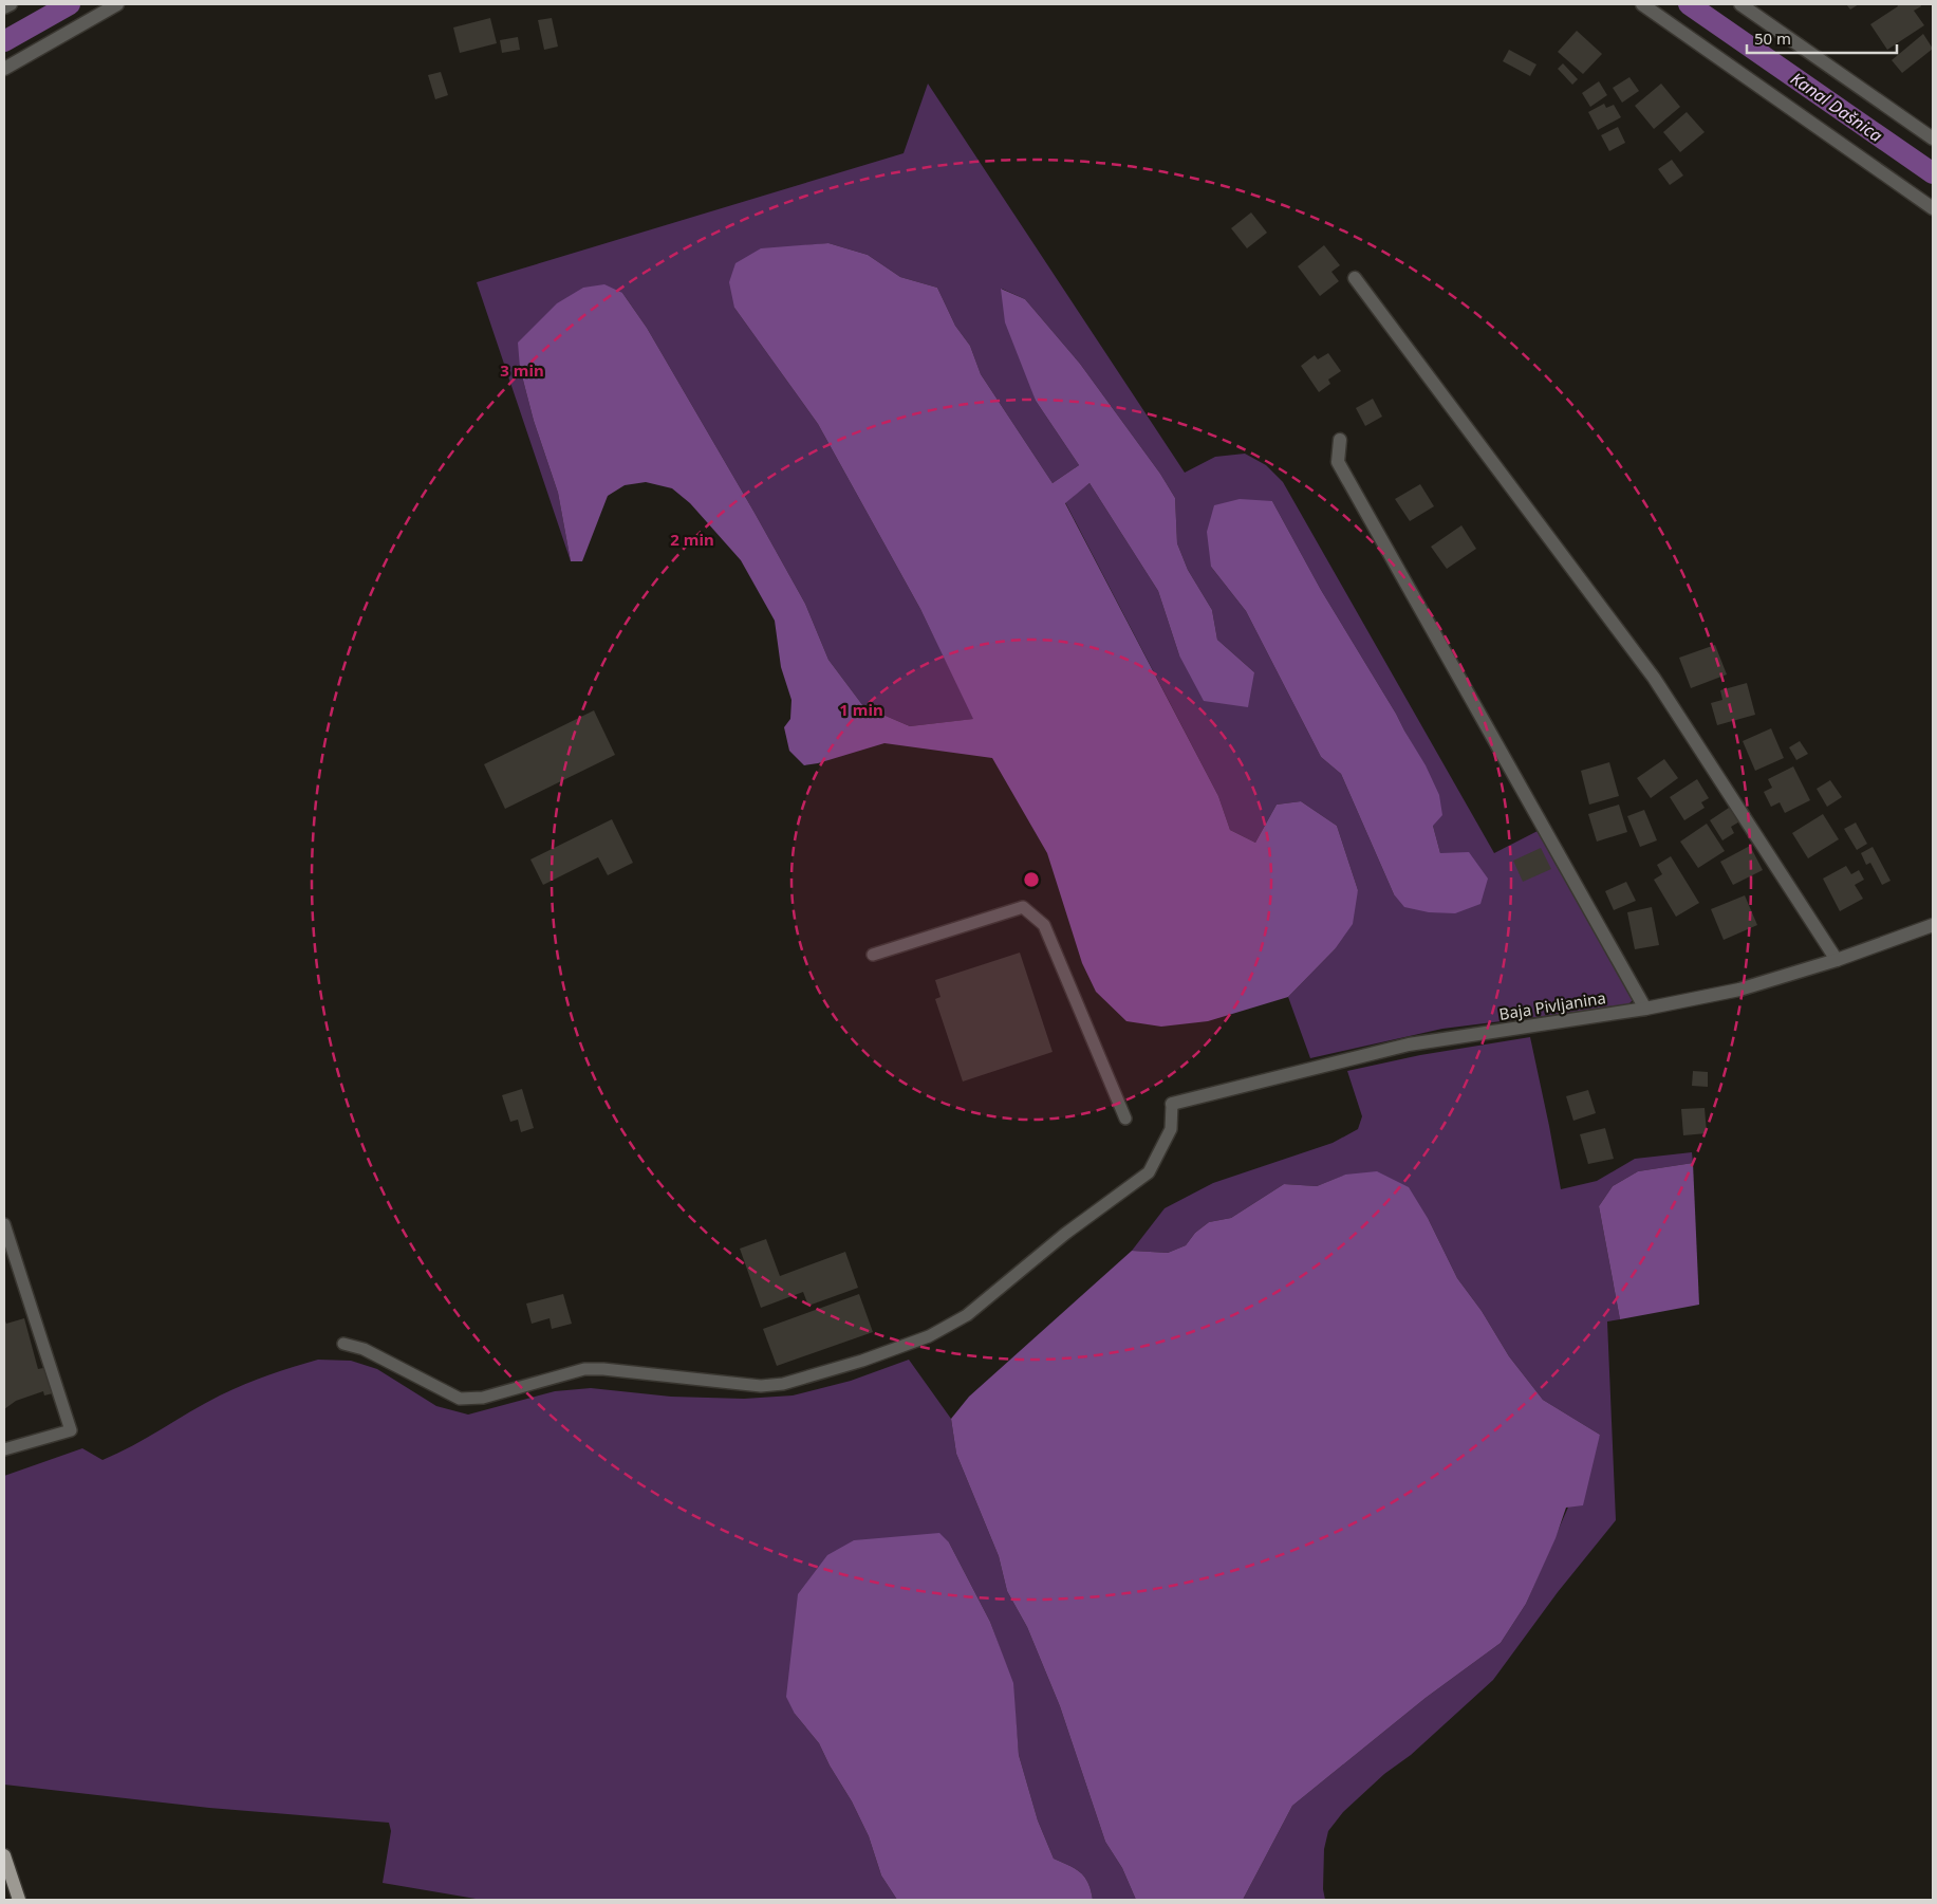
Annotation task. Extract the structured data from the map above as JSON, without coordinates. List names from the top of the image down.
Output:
{
  "streets": {
    "street": ["Baja Pivljanina"]
  },
  "water": ["Kanal Dašnica"],
  "scale_bar": "50 m",
  "rings": ["3 min", "2 min", "1 min"]
}
